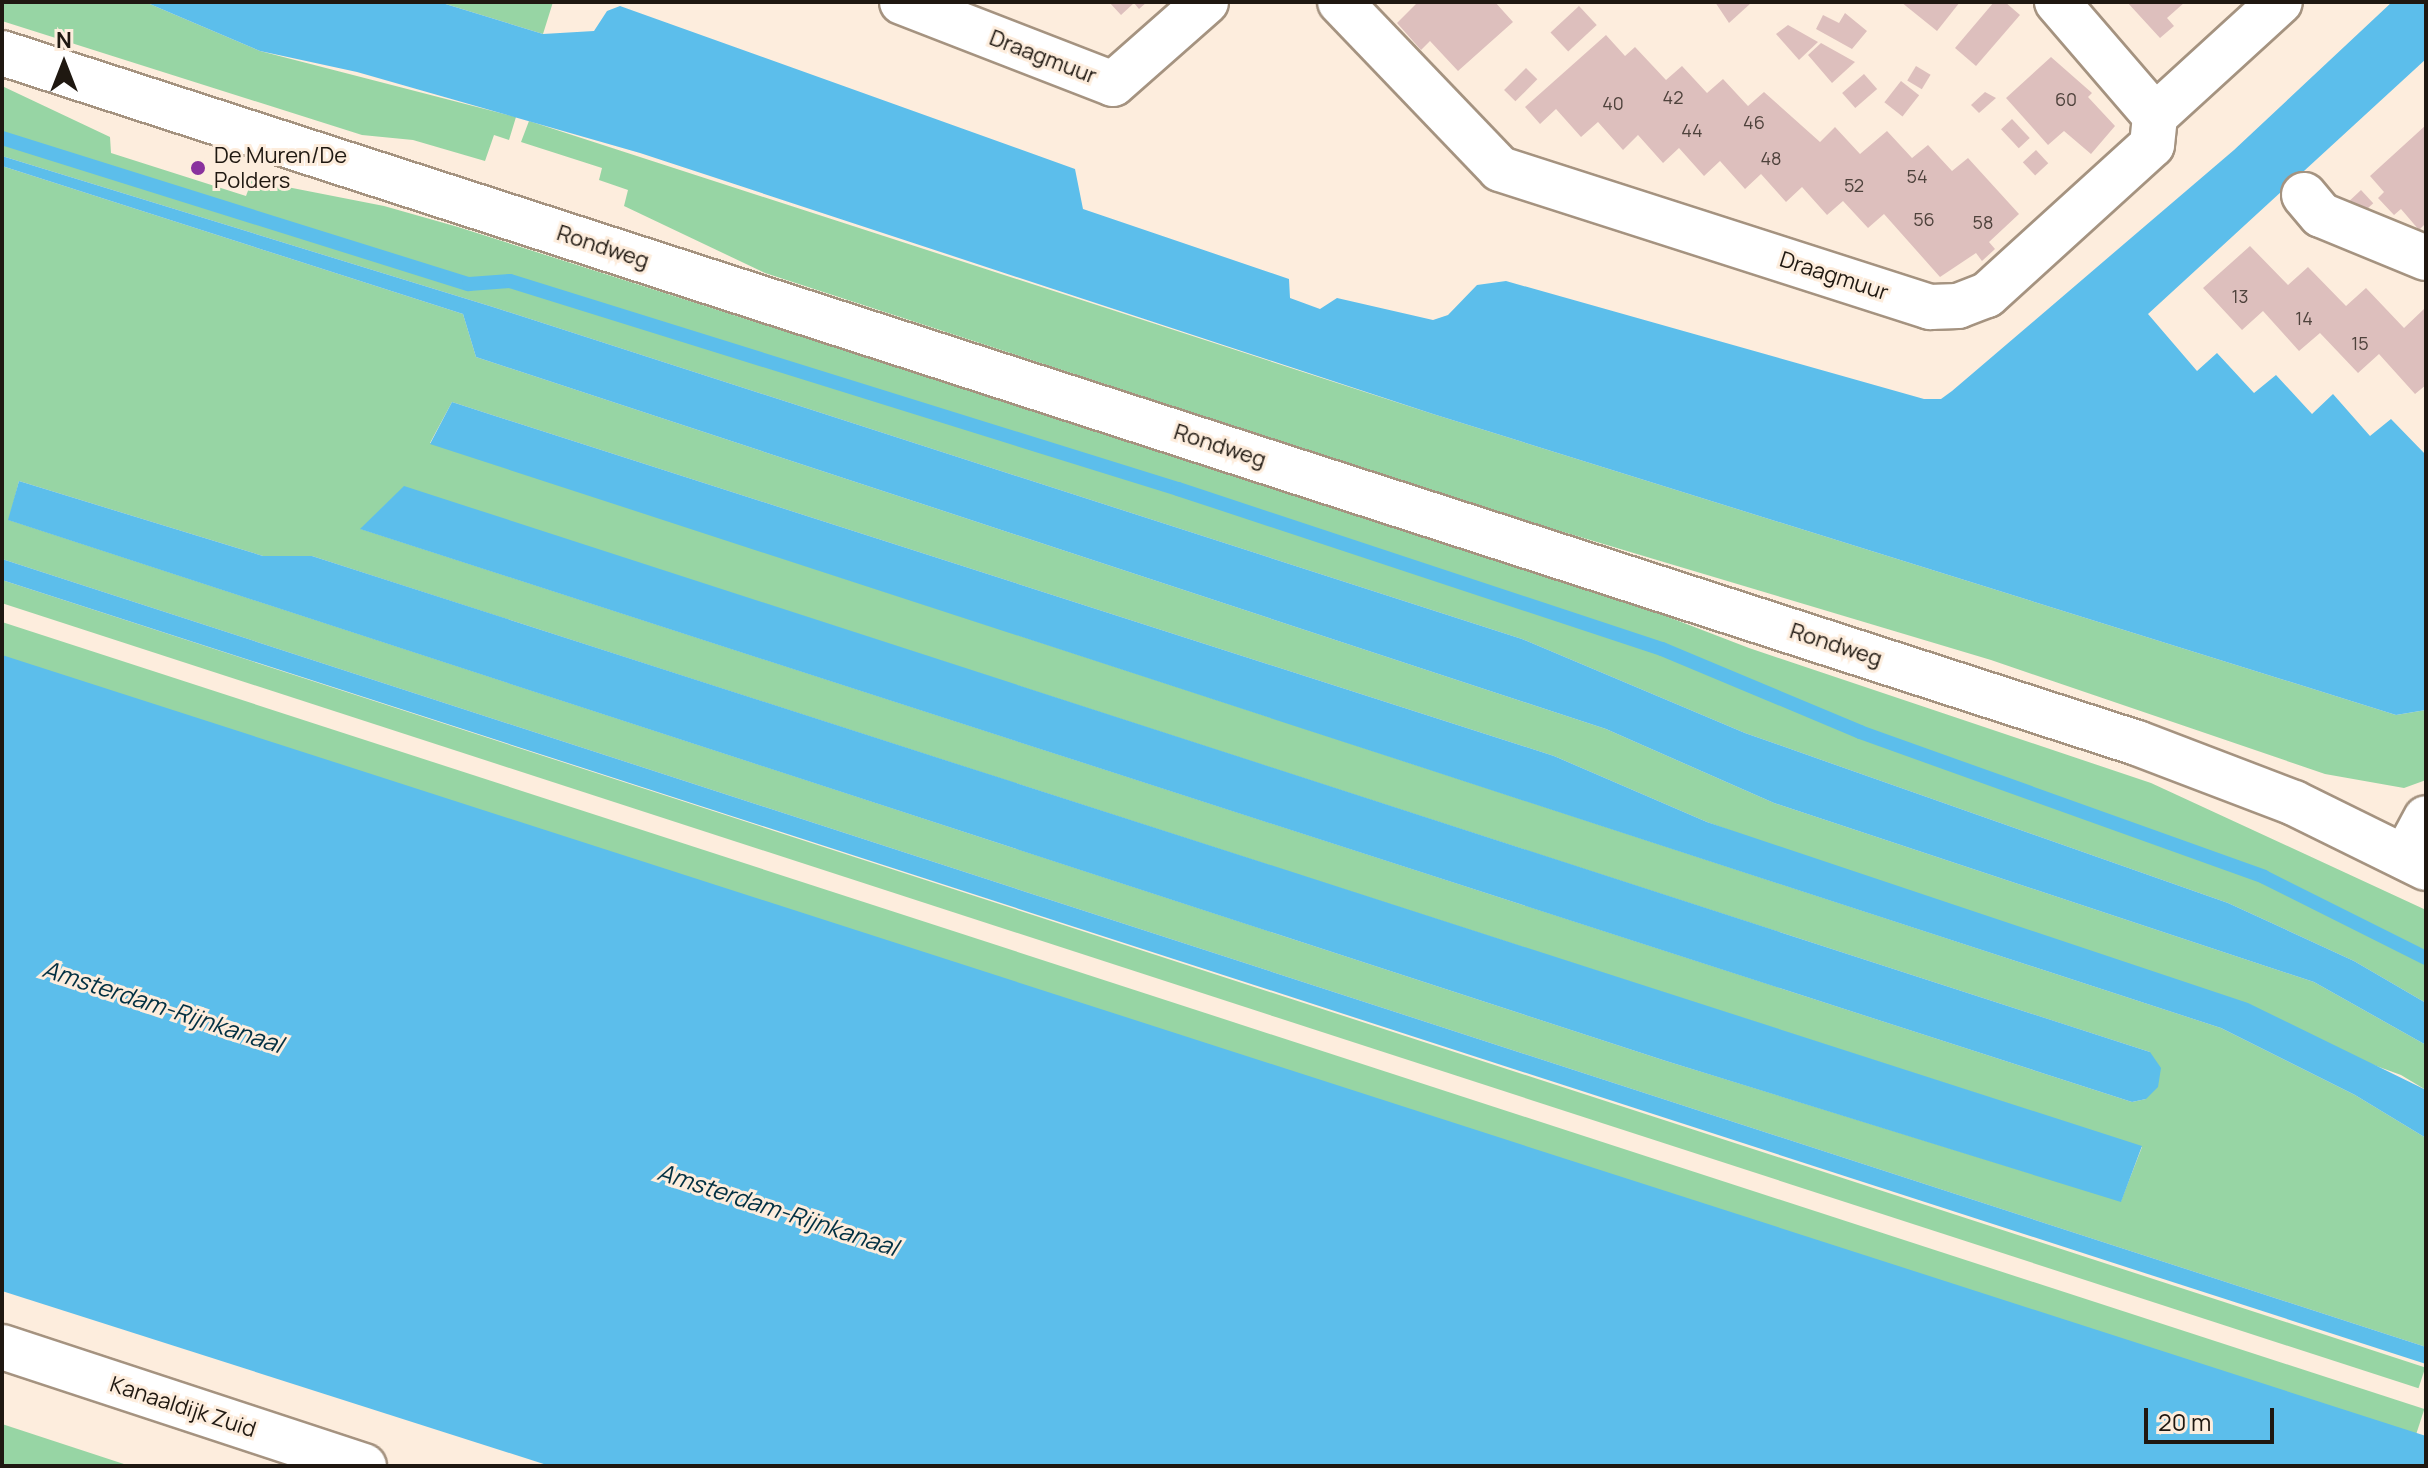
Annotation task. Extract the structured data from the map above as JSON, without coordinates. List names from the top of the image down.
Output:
{
  "streets": {
    "main road": ["Draagmuur", "Rondweg", "Kanaaldijk Zuid"]
  },
  "water": ["Amsterdam-Rijnkanaal"],
  "places": ["De Muren/De Polders"],
  "house_numbers": [
    "42",
    "60",
    "40",
    "46",
    "44",
    "48",
    "54",
    "52",
    "56",
    "58",
    "13",
    "14",
    "15"
  ],
  "scale_bar": "20 m",
  "north": "top"
}
